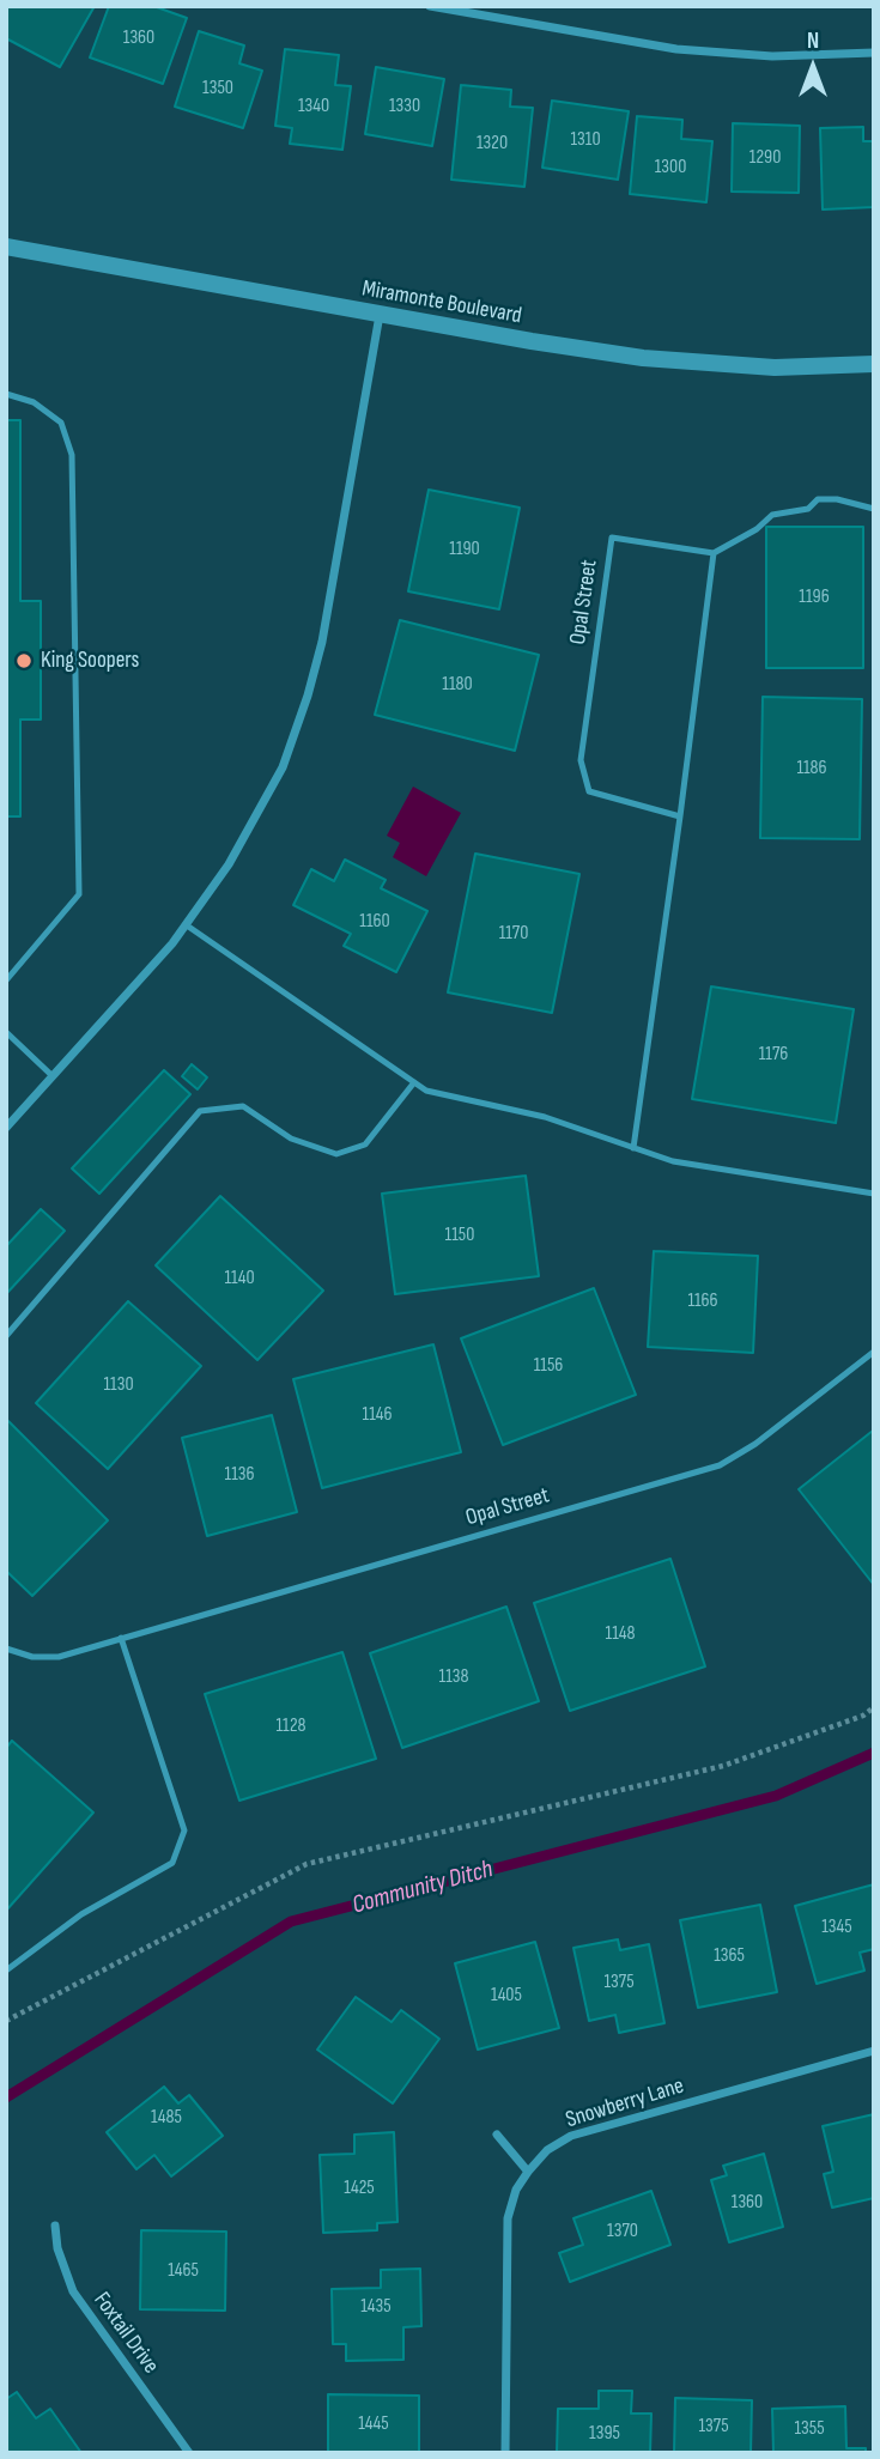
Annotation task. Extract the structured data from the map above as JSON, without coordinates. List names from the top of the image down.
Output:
{
  "streets": {
    "street": ["Miramonte Boulevard", "Snowberry Lane", "Foxtail Drive"],
    "lane": ["Opal Street"]
  },
  "water": ["Community Ditch"],
  "places": ["King Soopers"],
  "house_numbers": [
    "1360",
    "1350",
    "1340",
    "1330",
    "1310",
    "1320",
    "1290",
    "1300",
    "1190",
    "1196",
    "1180",
    "1186",
    "1160",
    "1170",
    "1176",
    "1150",
    "1140",
    "1166",
    "1156",
    "1130",
    "1146",
    "1136",
    "1148",
    "1138",
    "1128",
    "1345",
    "1365",
    "1375",
    "1405",
    "1485",
    "1425",
    "1360",
    "1370",
    "1465",
    "1435",
    "1445",
    "1375",
    "1355",
    "1395"
  ],
  "north": "top"
}
